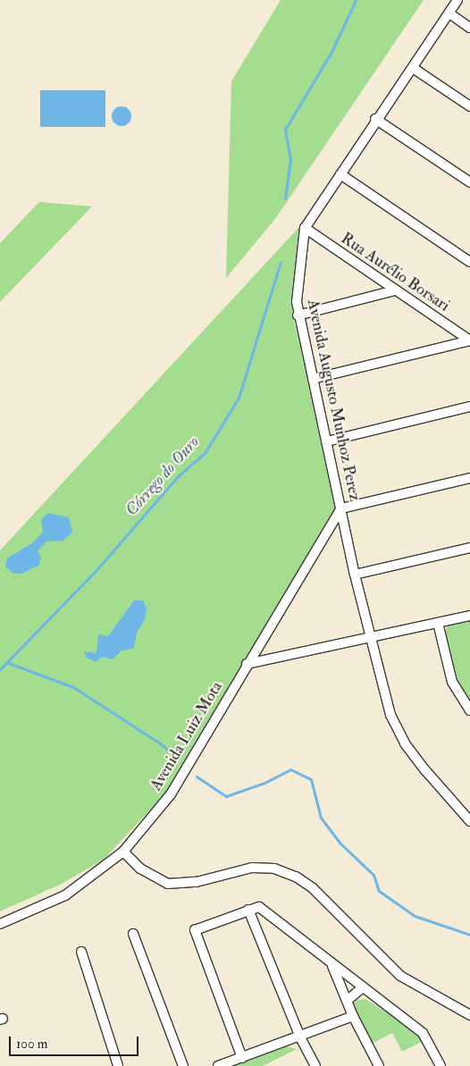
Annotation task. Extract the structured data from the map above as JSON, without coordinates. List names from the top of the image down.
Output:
{
  "streets": {
    "street": ["Rua Aurélio Borsari", "Avenida Augusto Munhoz Perez", "Avenida Luiz Mota"]
  },
  "crossings": [
    ["Rua Aurélio Borsari", "Avenida Augusto Munhoz Perez"],
    ["Avenida Augusto Munhoz Perez", "Avenida Luiz Mota"]
  ],
  "water": ["Córrego do Ouro"],
  "scale_bar": "100 m"
}
